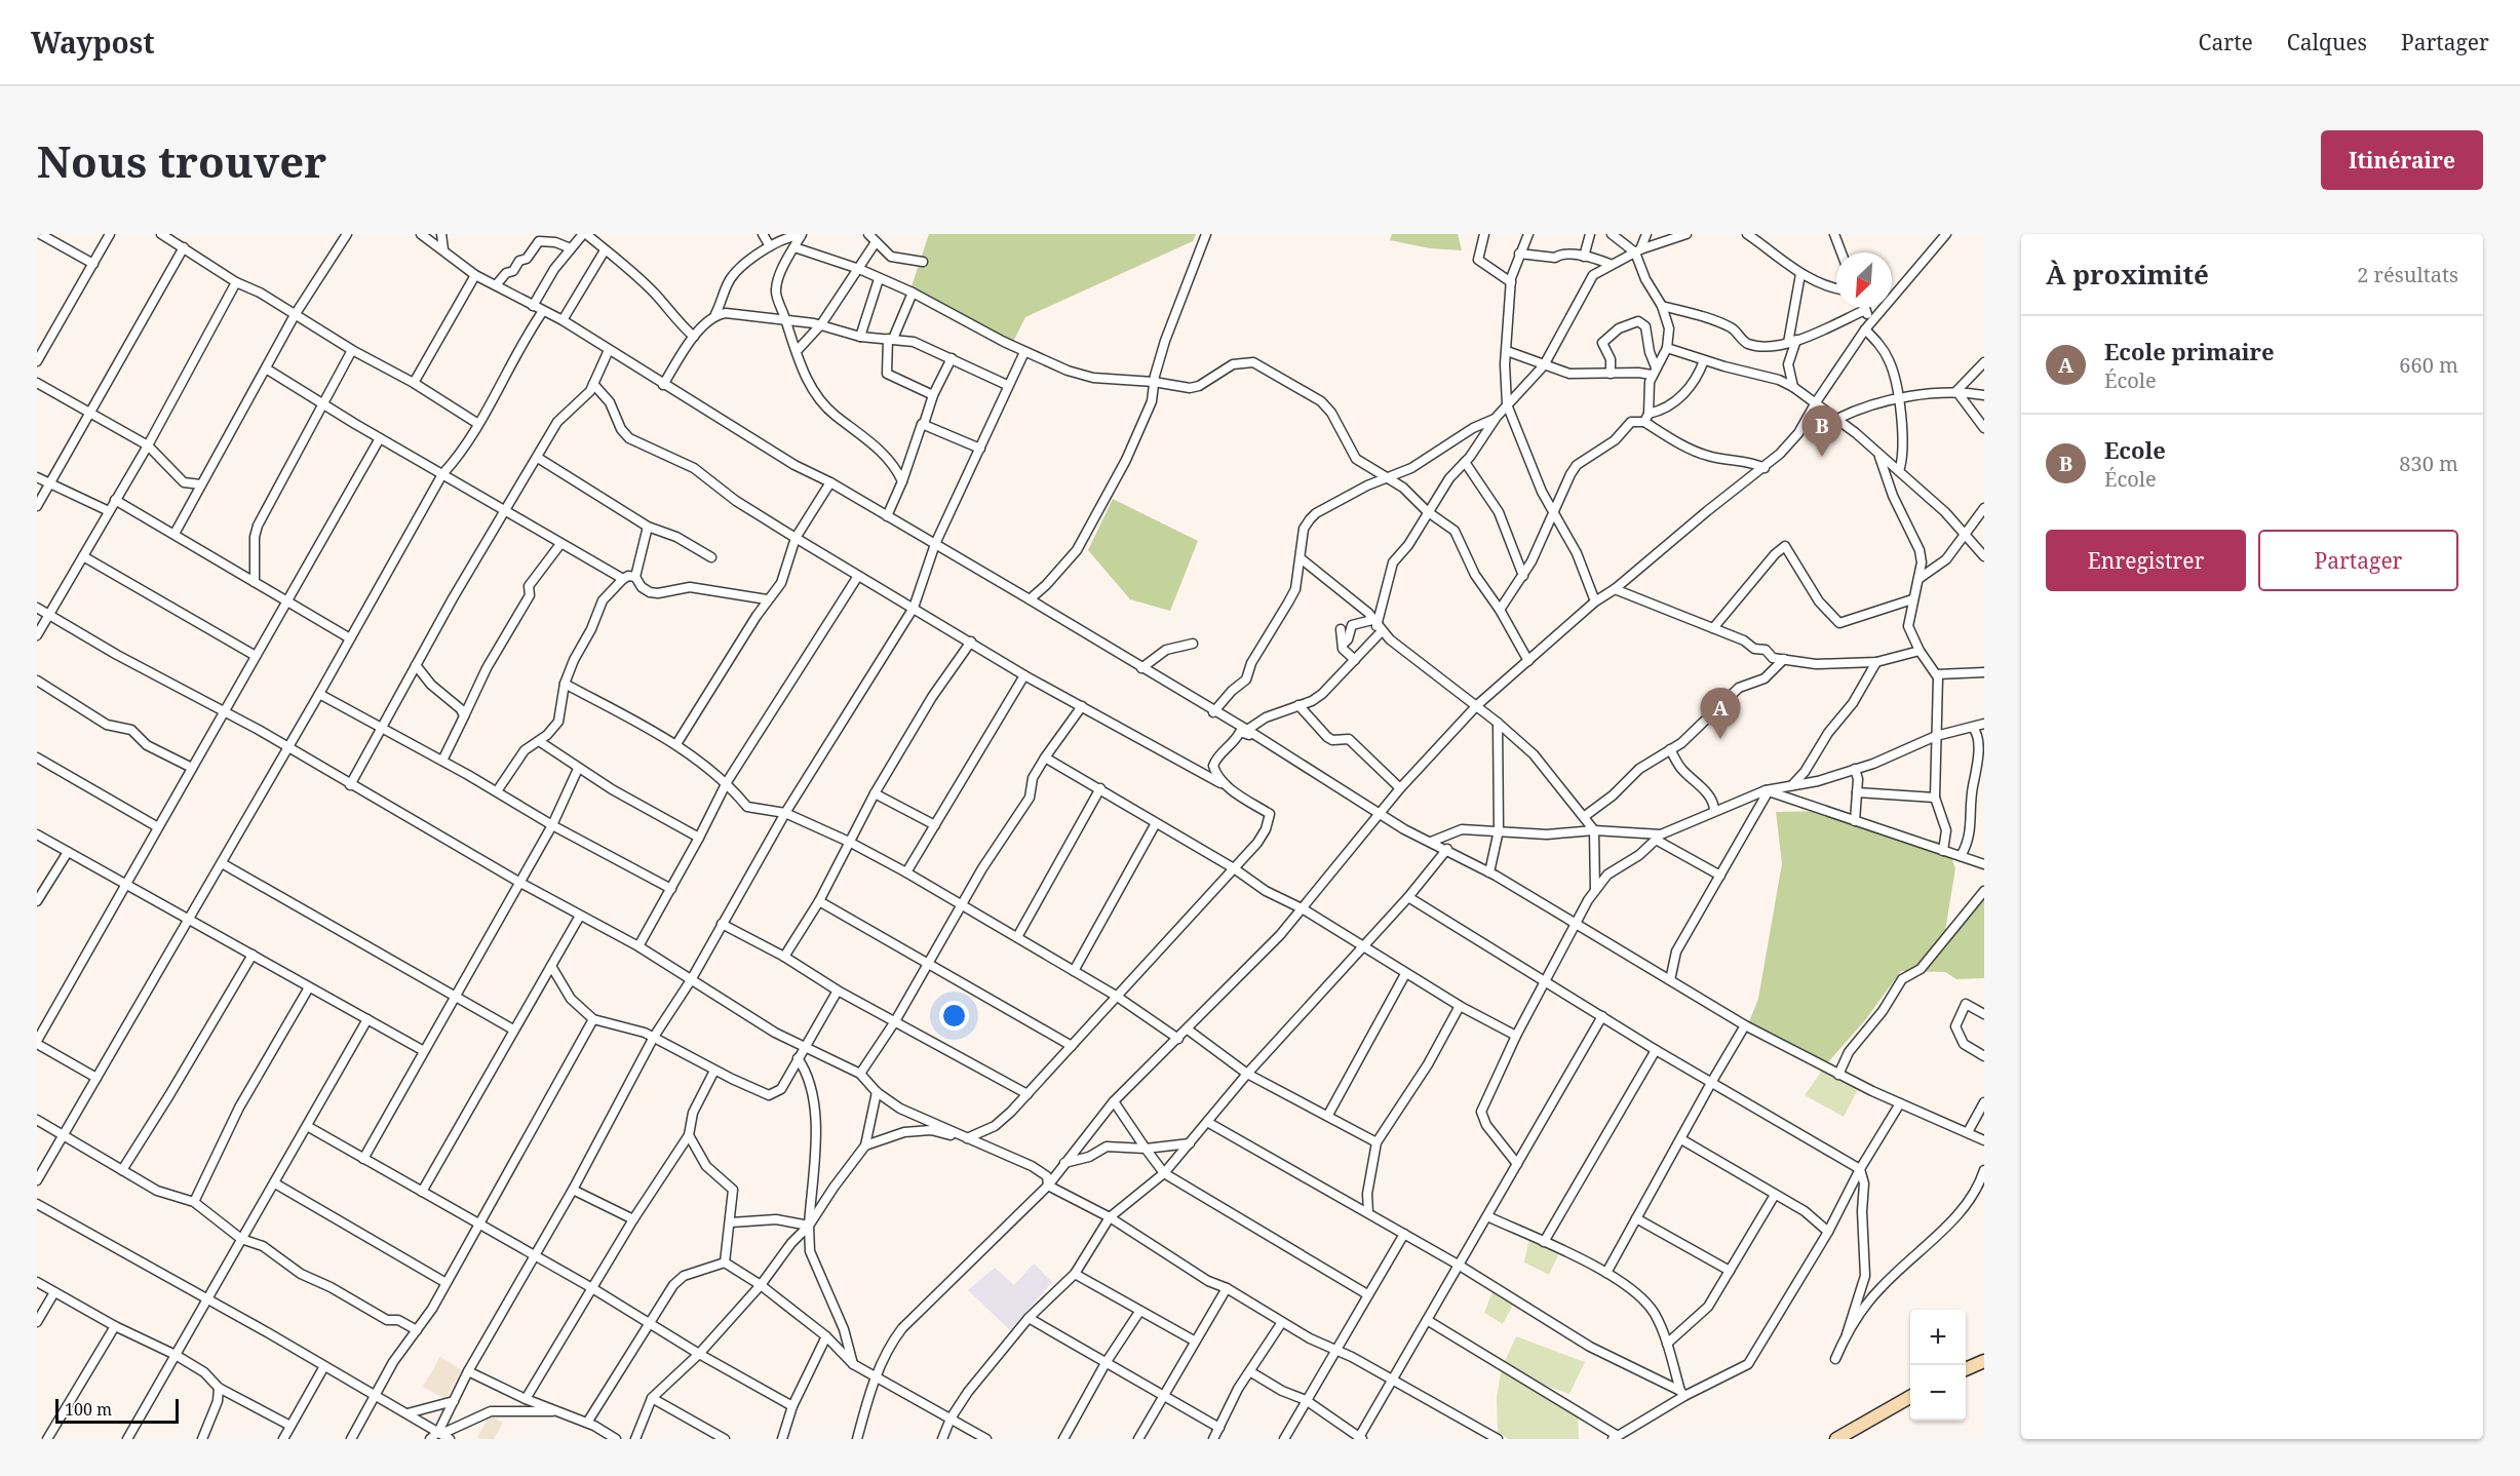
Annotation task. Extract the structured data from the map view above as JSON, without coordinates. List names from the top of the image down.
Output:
{
  "scale_bar": "100 m",
  "north": "bottom left",
  "page": {
    "header": "Waypost",
    "nav": ["Carte", "Calques", "Partager"],
    "buttons": [
      "Itinéraire",
      ["Enregistrer", "Partager"]
    ],
    "title": "Nous trouver",
    "heading": ["À proximité", "2 résultats"],
    "list": [
      {
        "mark": "A",
        "name": "Ecole primaire",
        "note": "École",
        "value": "660 m"
      },
      {
        "mark": "B",
        "name": "Ecole",
        "note": "École",
        "value": "830 m"
      }
    ],
    "pins": ["B", "A"],
    "map_buttons": ["+", "−"],
    "scale": "100 m"
  }
}
